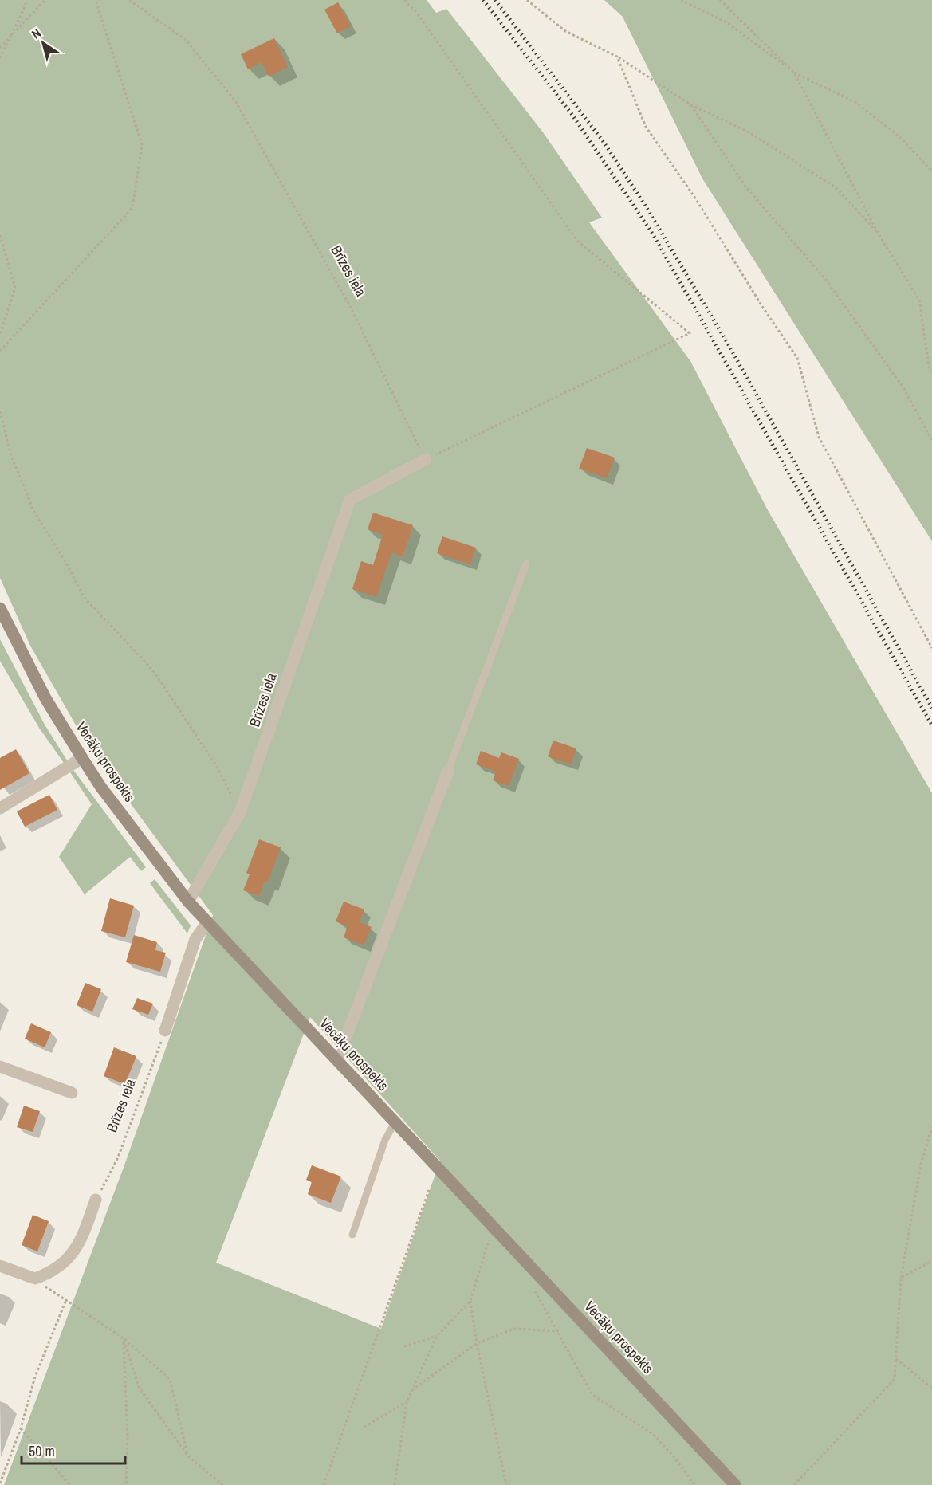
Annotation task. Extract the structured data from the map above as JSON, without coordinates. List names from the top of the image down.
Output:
{
  "streets": {
    "main road": ["Vecāķu prospekts"],
    "street": ["Brīzes iela"]
  },
  "crossings": [
    ["Brīzes iela", "Vecāķu prospekts"]
  ],
  "scale_bar": "50 m",
  "north": "top left"
}
